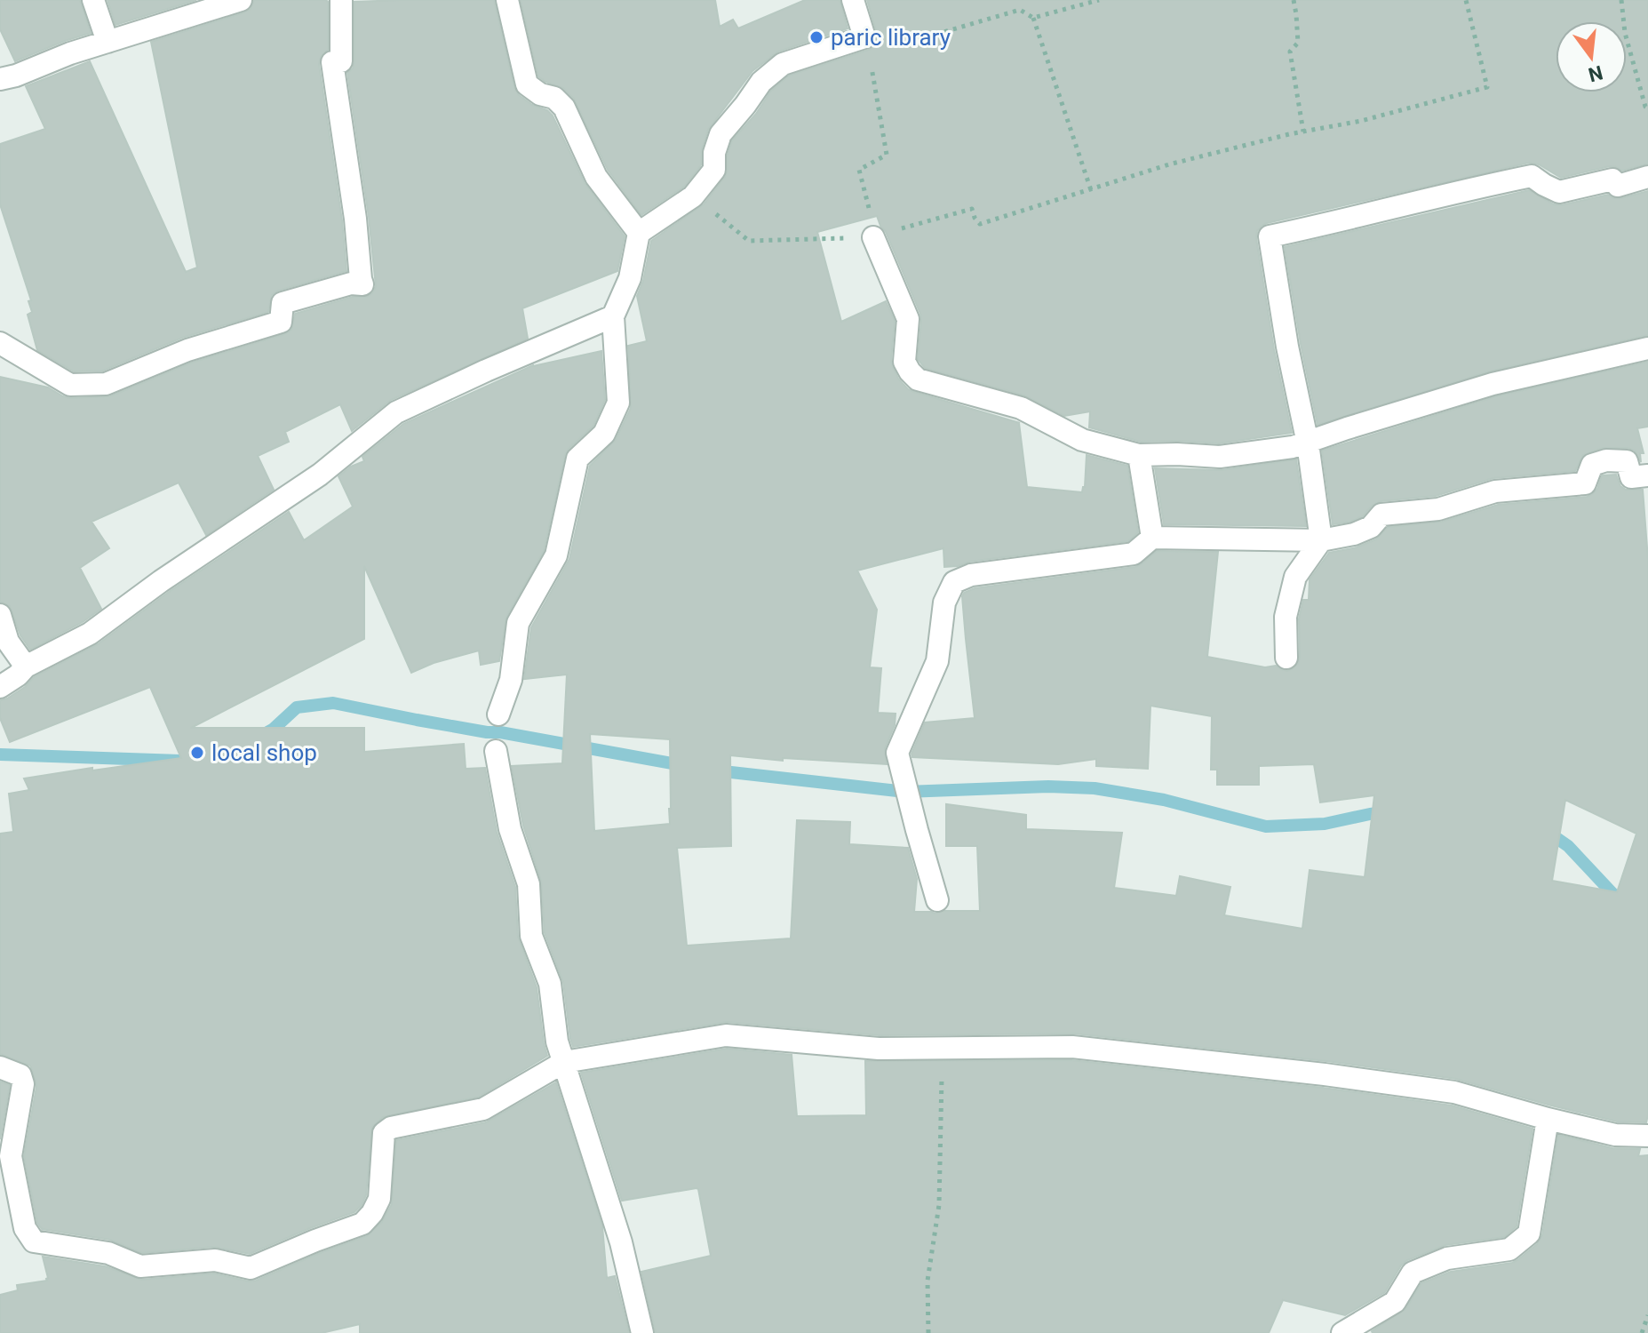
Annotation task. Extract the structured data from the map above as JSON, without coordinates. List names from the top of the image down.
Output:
{
  "places": ["paric library", "local shop"],
  "north": "bottom"
}
